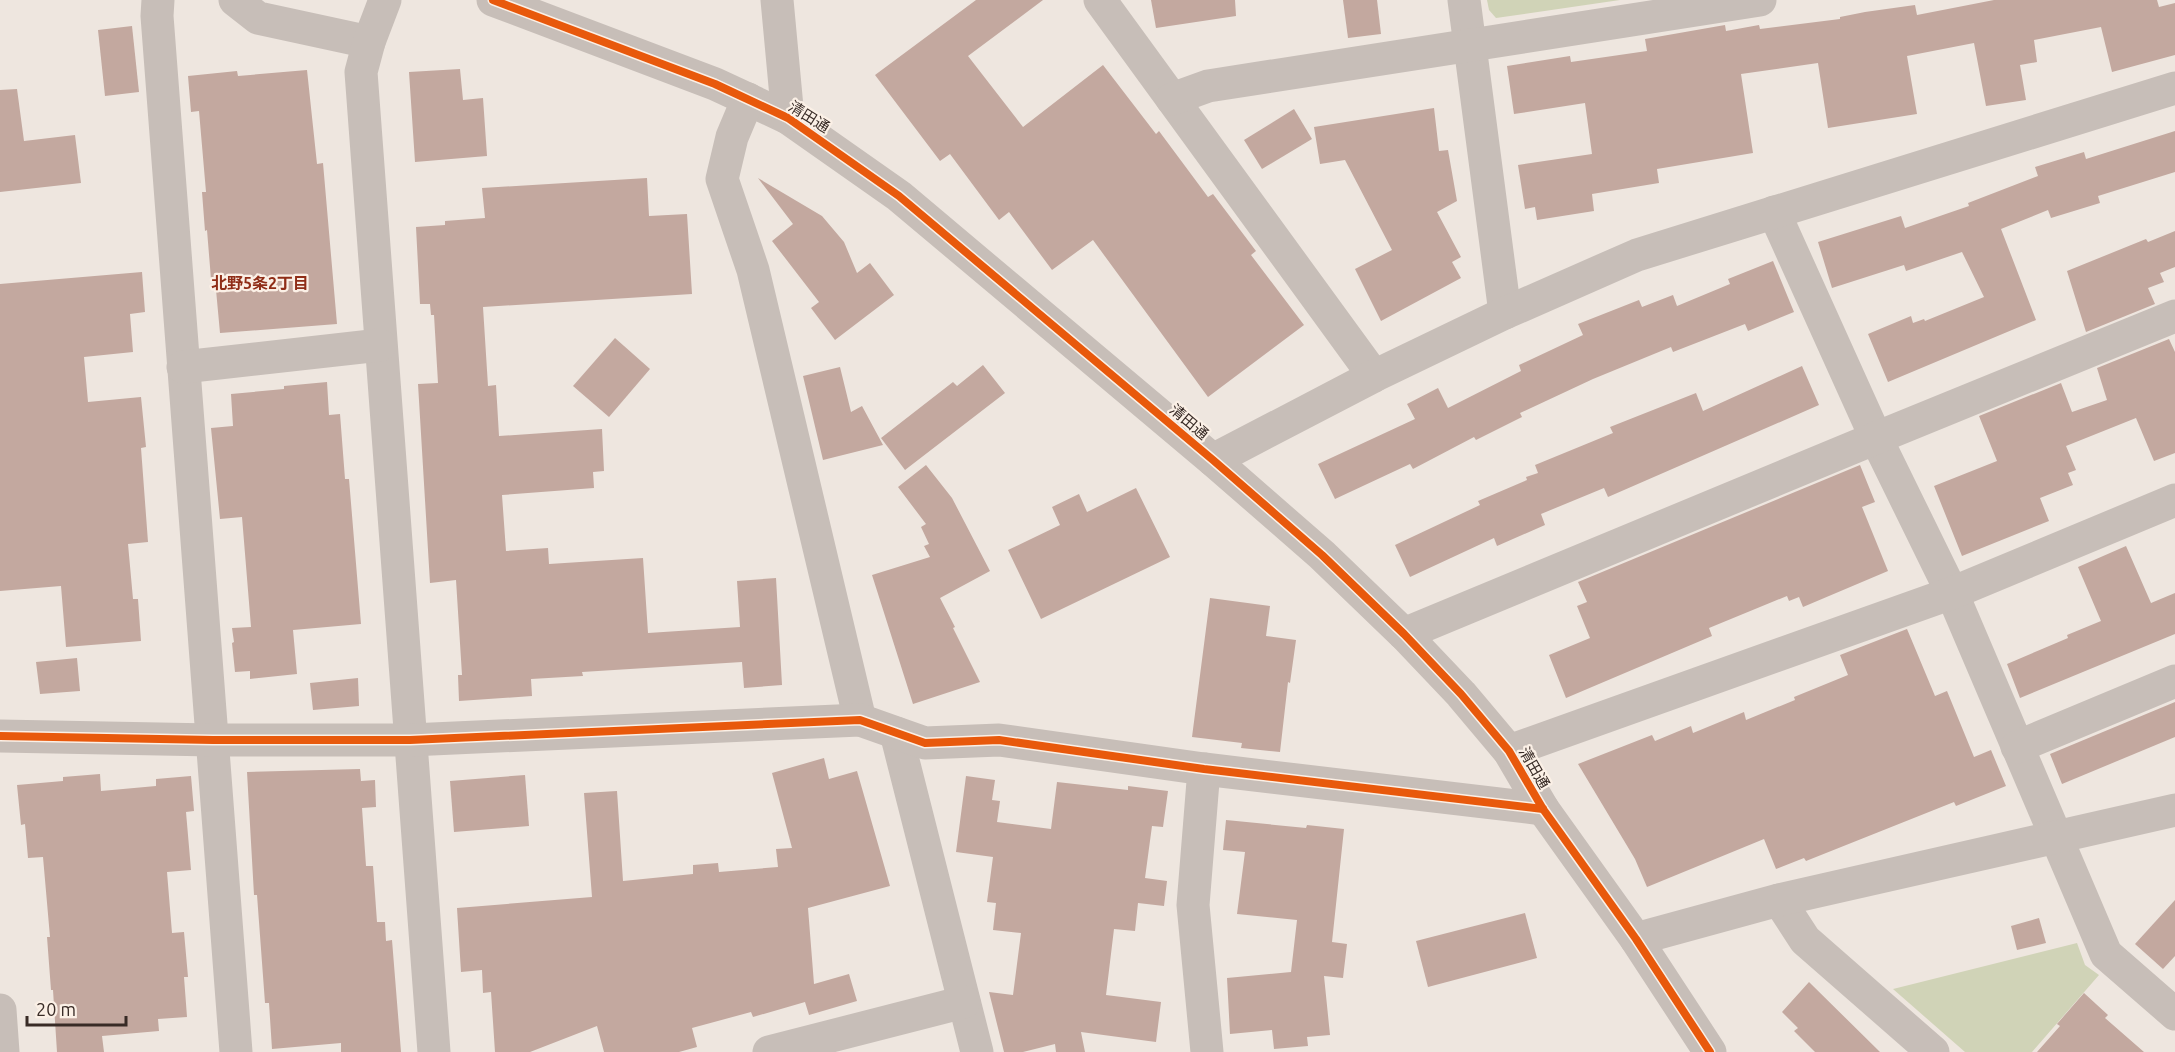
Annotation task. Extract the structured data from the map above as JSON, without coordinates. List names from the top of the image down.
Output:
{
  "streets": {
    "street": ["清田通"]
  },
  "districts": ["北野5条2丁目"],
  "scale_bar": "20 m"
}
